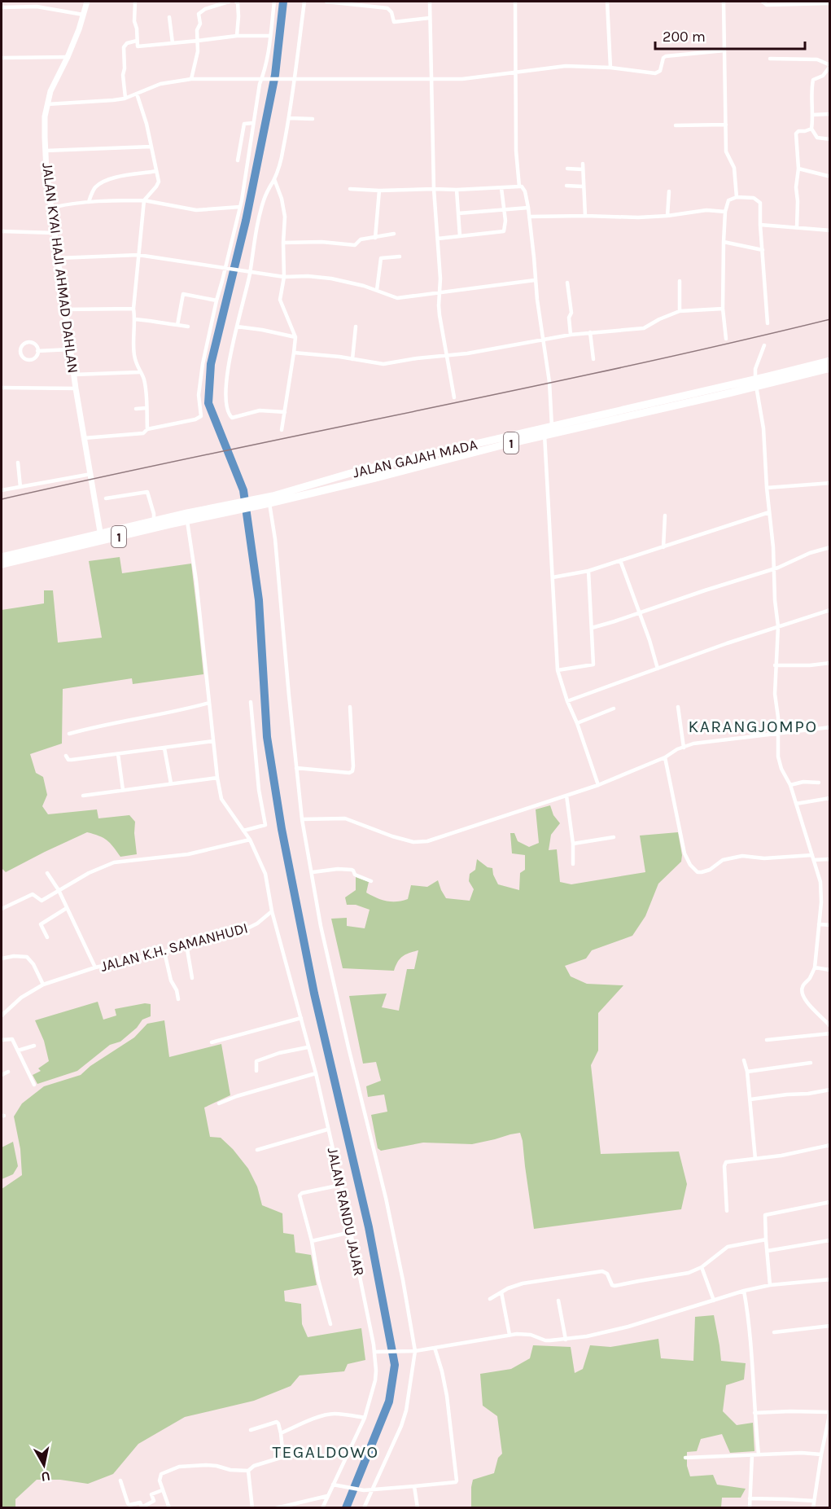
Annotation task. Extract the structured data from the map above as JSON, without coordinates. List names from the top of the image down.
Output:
{
  "streets": {
    "highway": ["1", "JALAN GAJAH MADA"],
    "street": ["JALAN KYAI HAJI AHMAD DAHLAN", "JALAN K.H. SAMANHUDI", "JALAN RANDU JAJAR"]
  },
  "crossings": [
    ["JALAN KYAI HAJI AHMAD DAHLAN", "JALAN GAJAH MADA"],
    ["JALAN K.H. SAMANHUDI", "JALAN RANDU JAJAR"]
  ],
  "districts": ["KARANGJOMPO", "TEGALDOWO"],
  "scale_bar": "200 m",
  "north": "bottom"
}
